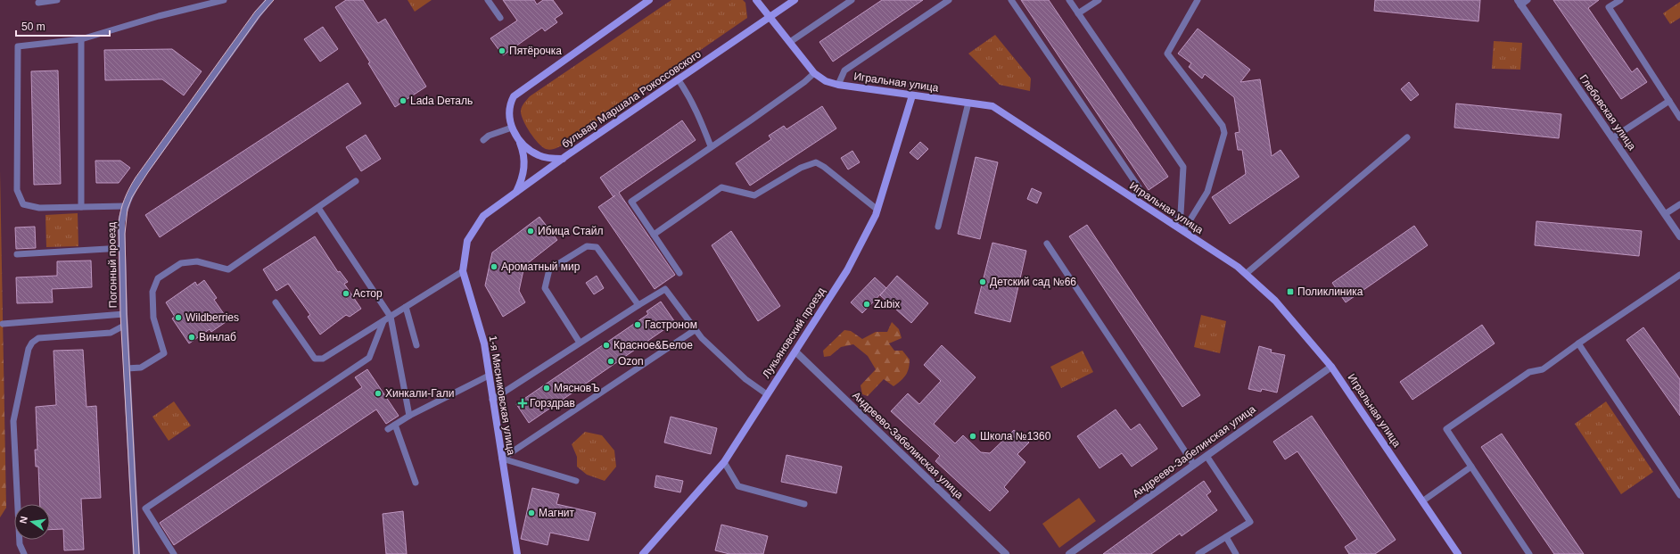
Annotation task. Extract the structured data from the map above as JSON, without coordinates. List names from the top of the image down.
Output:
{
  "streets": {
    "street": [
      "Игральная улица",
      "бульвар Маршала Рокоссовского",
      "Глебовская улица",
      "Погонный проезд",
      "Лукьяновский проезд",
      "1-я Мясниковская улица",
      "Андреево-Забелинская улица"
    ]
  },
  "crossings": [
    ["Игральная улица", "бульвар Маршала Рокоссовского"],
    ["Игральная улица", "Лукьяновский проезд"],
    ["Игральная улица", "Андреево-Забелинская улица"],
    ["бульвар Маршала Рокоссовского", "1-я Мясниковская улица"],
    ["Лукьяновский проезд", "Андреево-Забелинская улица"]
  ],
  "places": {
    "other": [
      "Пятёрочка",
      "Lada Dеталь",
      "Ибица Стайл",
      "Ароматный мир",
      "Детский сад №66",
      "Астор",
      "Zubix",
      "Wildberries",
      "Гастроном",
      "Винлаб",
      "Красное&Белое",
      "Ozon",
      "МясновЪ",
      "Хинкали-Гали",
      "Школа №1360",
      "Магнит"
    ],
    "transit": ["Поликлиника"],
    "health": ["Горздрав"]
  },
  "scale_bar": "50 m",
  "north": "left"
}
